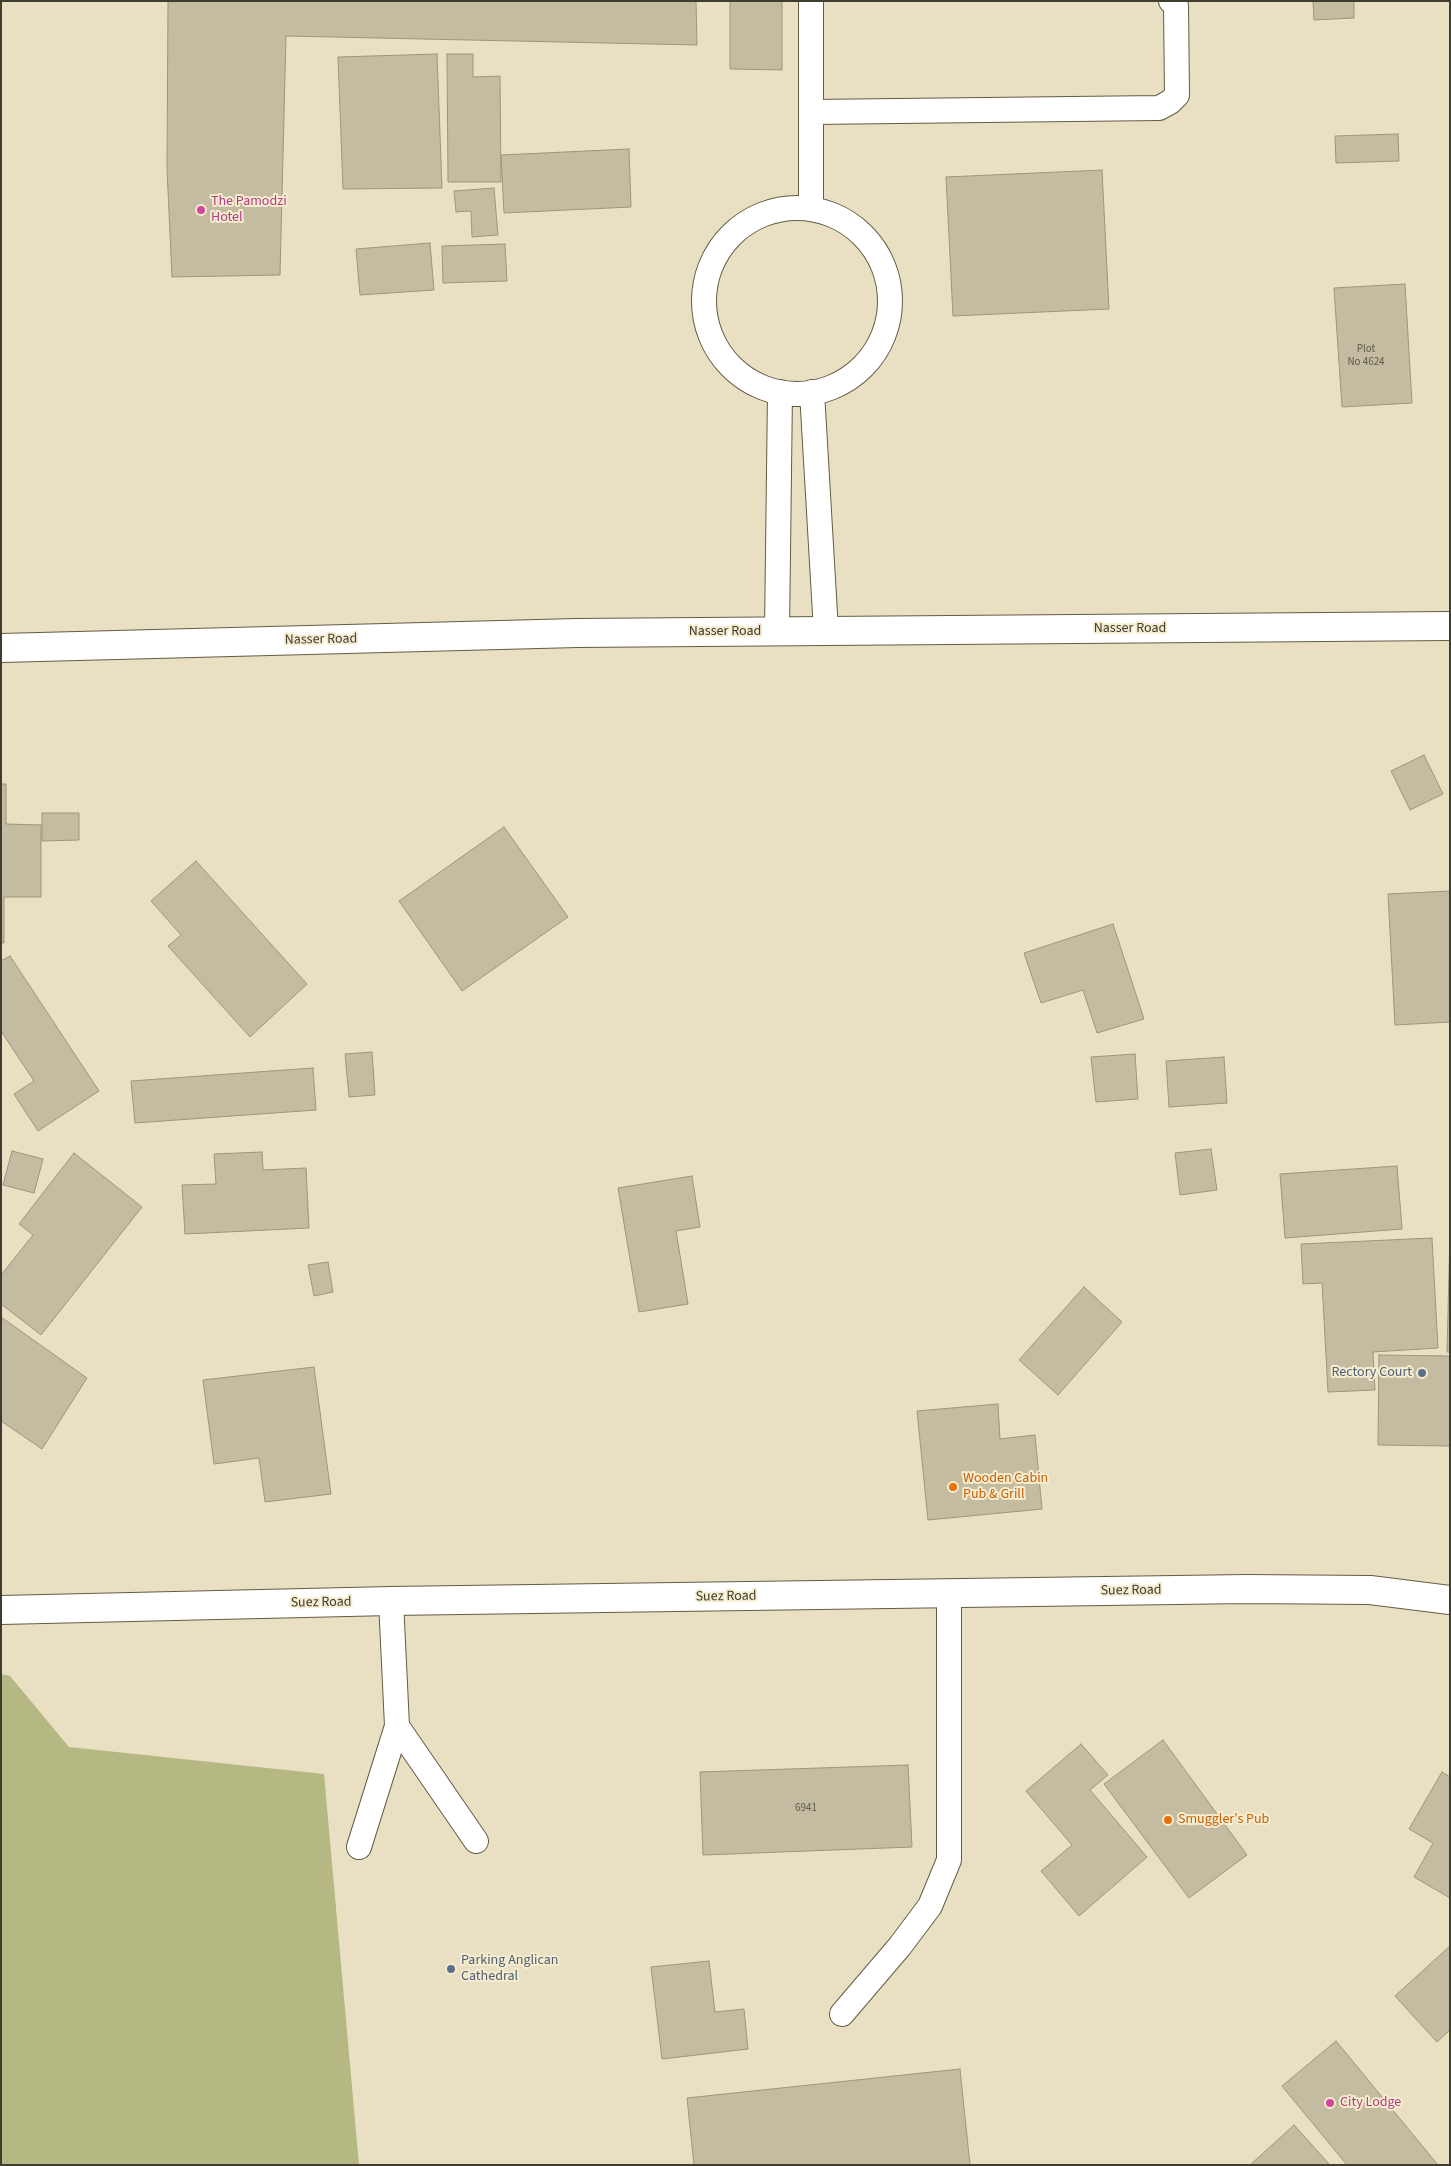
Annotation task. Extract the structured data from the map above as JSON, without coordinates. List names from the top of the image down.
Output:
{
  "streets": {
    "main road": ["Nasser Road", "Suez Road"]
  },
  "places": [
    "The Pamodzi Hotel",
    "Rectory Court",
    "Wooden Cabin Pub & Grill",
    "Smuggler's Pub",
    "Parking Anglican Cathedral",
    "City Lodge"
  ],
  "house_numbers": ["Plot No 4624", "6941"]
}
